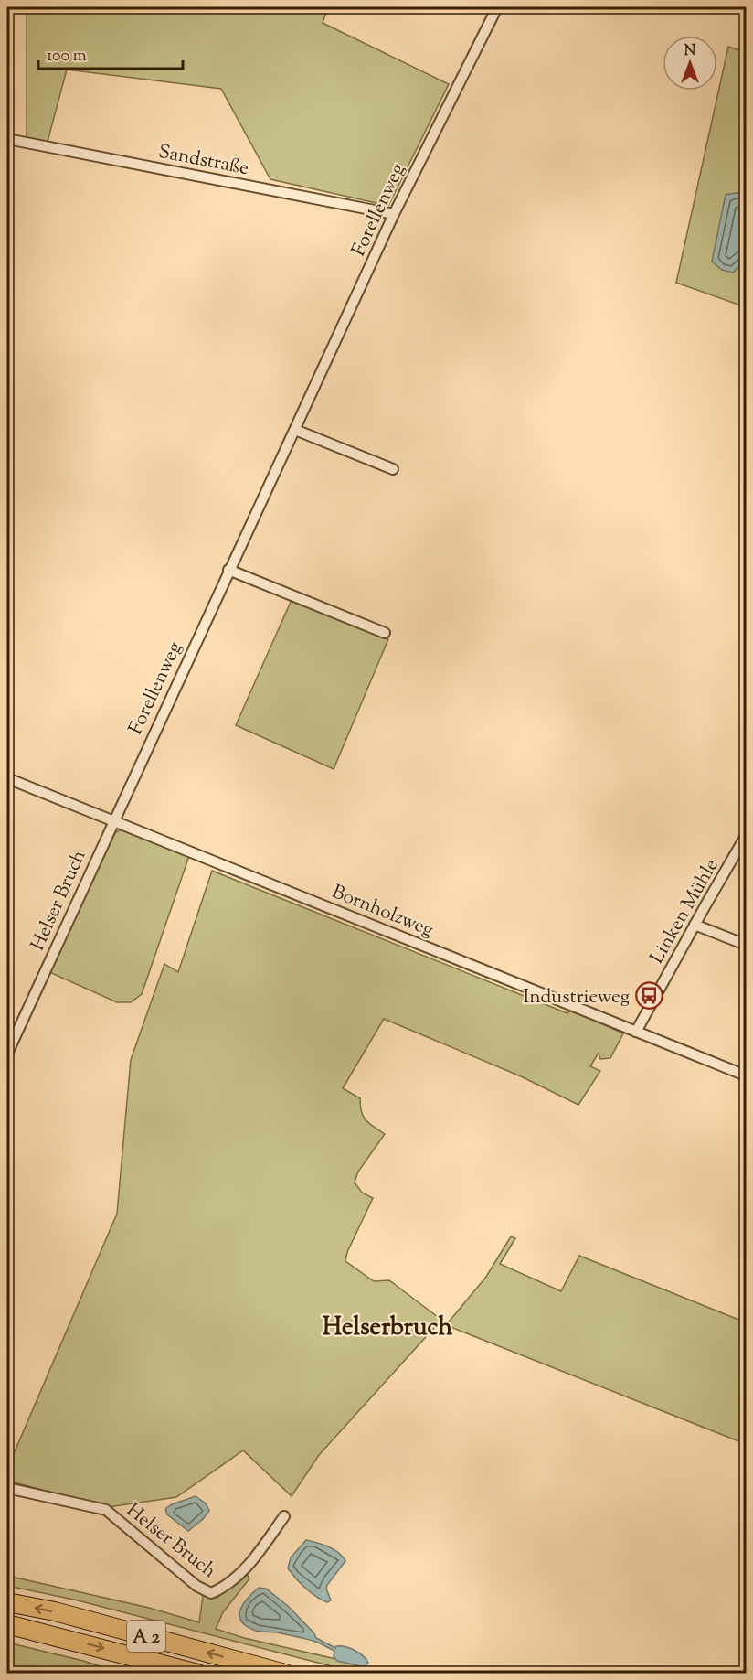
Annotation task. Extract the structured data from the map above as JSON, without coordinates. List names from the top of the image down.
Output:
{
  "streets": {
    "highway": ["A 2"],
    "street": [
      "Sandstraße",
      "Forellenweg",
      "Helser Bruch",
      "Bornholzweg",
      "Linken Mühle"
    ]
  },
  "crossings": [
    ["Sandstraße", "Forellenweg"],
    ["Forellenweg", "Helser Bruch"],
    ["Forellenweg", "Bornholzweg"],
    ["Helser Bruch", "Bornholzweg"],
    ["Bornholzweg", "Linken Mühle"]
  ],
  "districts": ["Helserbruch"],
  "places": {
    "bus stop": ["Industrieweg"]
  },
  "scale_bar": "100 m",
  "north": "top"
}
